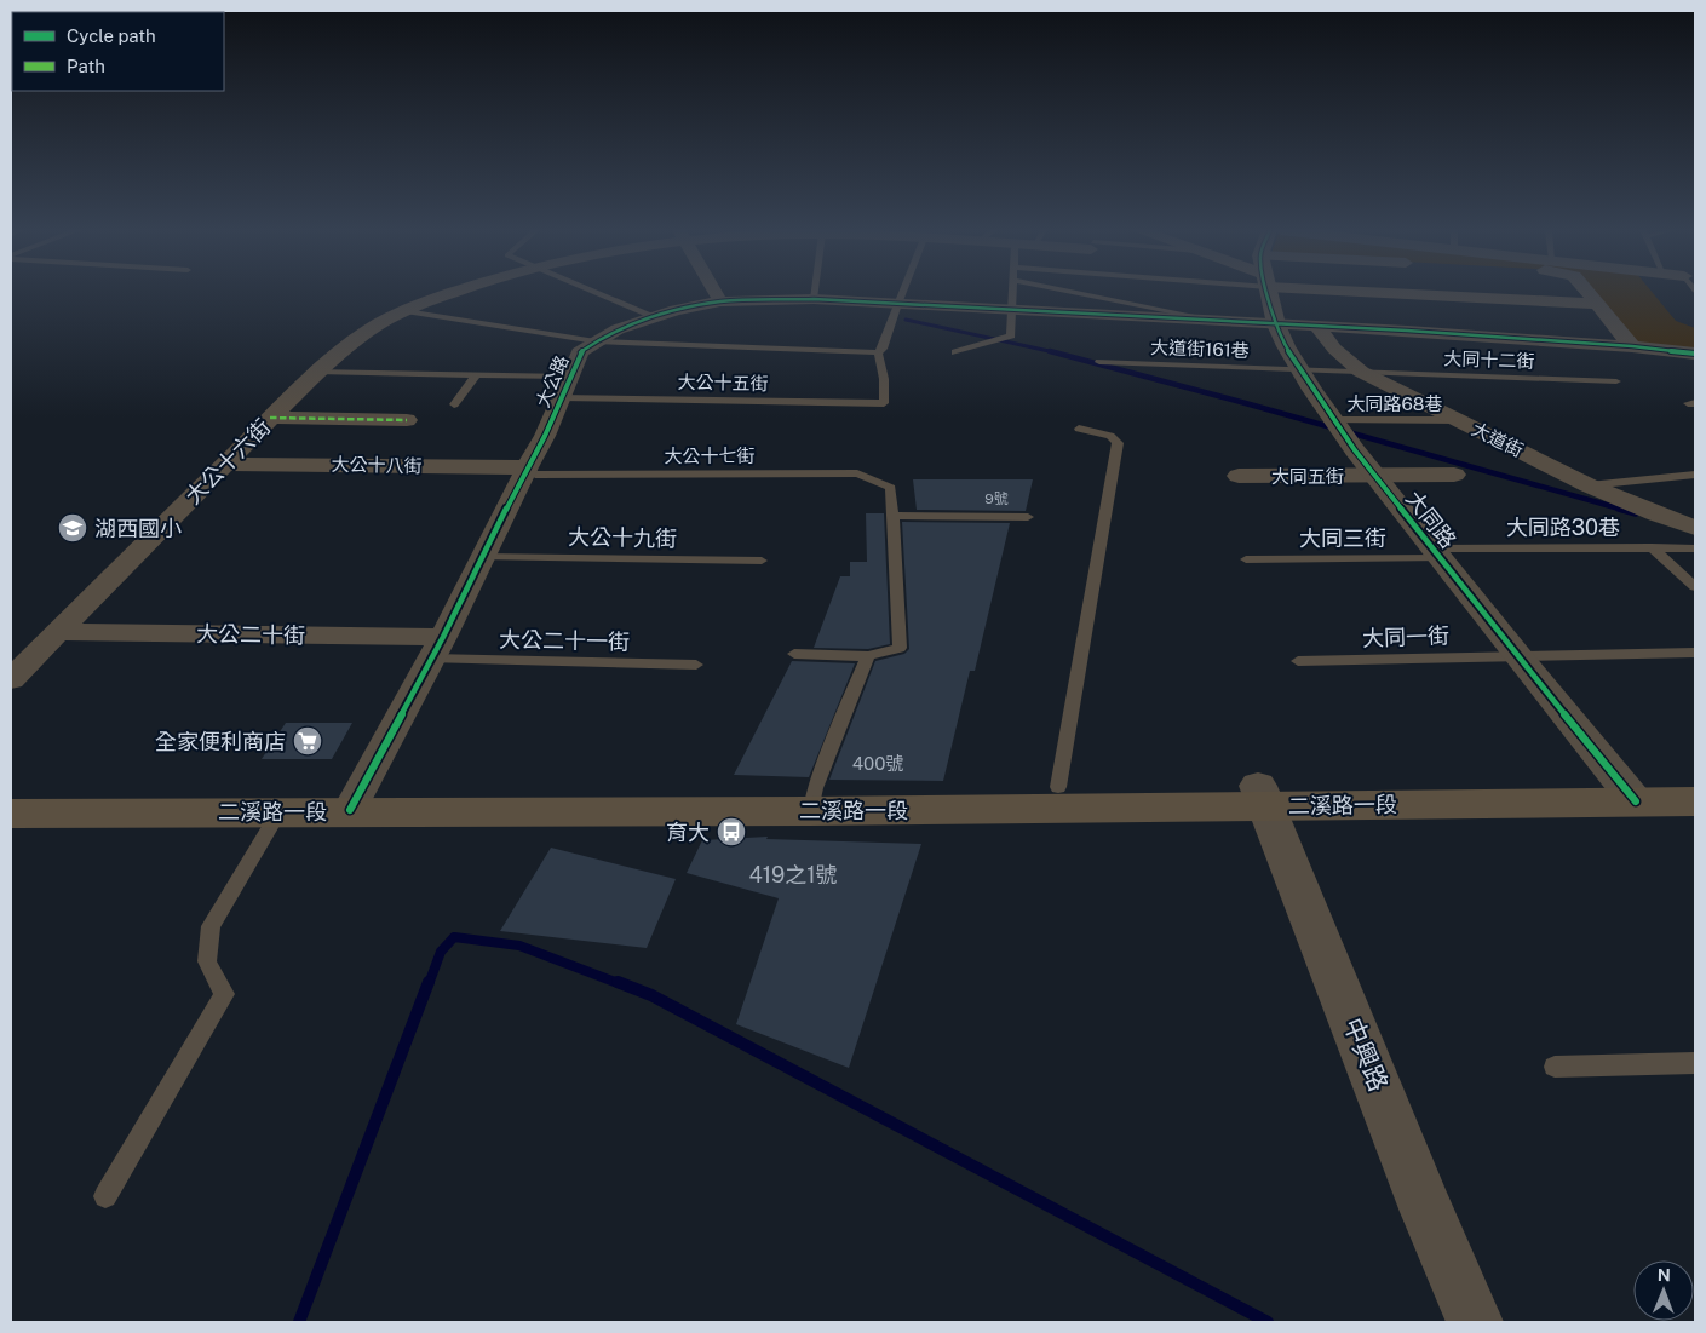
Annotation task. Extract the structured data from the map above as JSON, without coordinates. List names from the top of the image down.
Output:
{
  "streets": {
    "main road": ["二溪路一段"],
    "street": [
      "大公路",
      "大道街",
      "大公十六街",
      "大公十八街",
      "大同五街",
      "大同路",
      "大公二十街",
      "中興路"
    ],
    "lane": [
      "大道街161巷",
      "大同十二街",
      "大公十五街",
      "大同路68巷",
      "大公十七街",
      "大同路30巷",
      "大公十九街",
      "大同三街",
      "大同一街",
      "大公二十一街"
    ]
  },
  "crossings": [
    ["大道街161巷", "大同十二街"],
    ["大道街161巷", "大道街"],
    ["大道街161巷", "大同路"],
    ["大同十二街", "大道街"],
    ["大公路", "大公十五街"],
    ["大公路", "大道街"],
    ["大公路", "大公十七街"],
    ["大公路", "大公十八街"],
    ["大公路", "大同路"],
    ["大公路", "大公十九街"],
    ["大公路", "大公二十街"],
    ["大公路", "大公二十一街"],
    ["大公路", "二溪路一段"],
    ["大同路68巷", "大道街"],
    ["大同路68巷", "大同路"],
    ["大公十七街", "大公十八街"],
    ["大公十六街", "大公十八街"],
    ["大公十六街", "大公二十街"],
    ["大同五街", "大同路"],
    ["大同路", "大同路30巷"],
    ["大同路", "大同三街"],
    ["大同路", "大同一街"],
    ["大同路", "二溪路一段"],
    ["大同路30巷", "大同三街"],
    ["大公二十街", "大公二十一街"],
    ["二溪路一段", "中興路"]
  ],
  "places": {
    "school or university": ["湖西國小"],
    "supermarket": ["全家便利商店"],
    "bus stop": ["育大"]
  },
  "house_numbers": ["9號", "400號", "419之1號"],
  "legend": ["Cycle path", "Path"],
  "north": "top"
}
